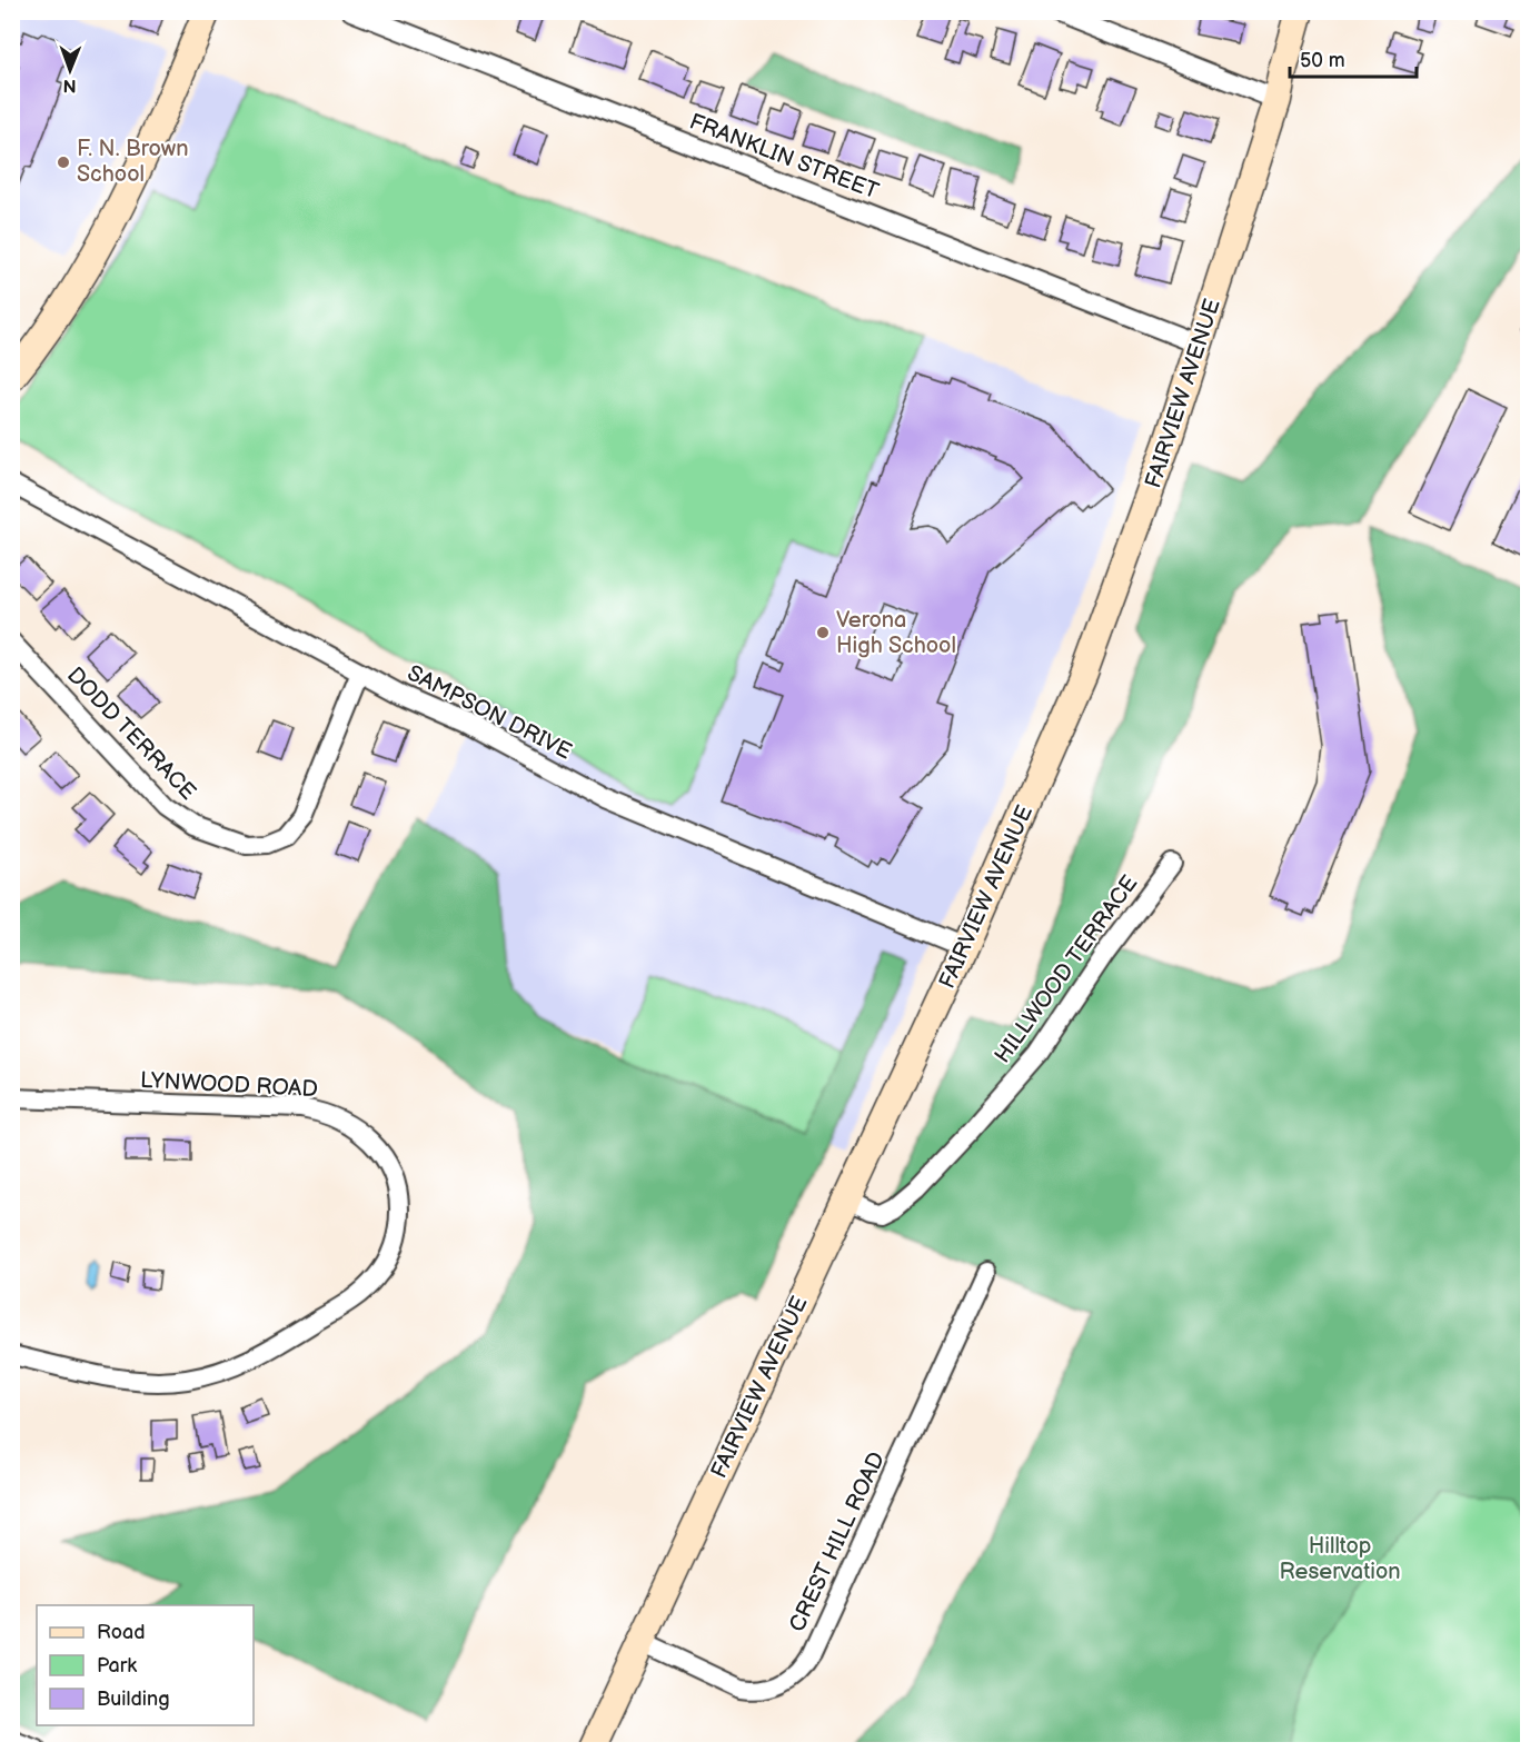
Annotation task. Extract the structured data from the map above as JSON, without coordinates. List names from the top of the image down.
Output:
{
  "streets": {
    "main road": ["FAIRVIEW AVENUE"],
    "street": [
      "FRANKLIN STREET",
      "SAMPSON DRIVE",
      "DODD TERRACE",
      "HILLWOOD TERRACE",
      "LYNWOOD ROAD",
      "CREST HILL ROAD"
    ]
  },
  "crossings": [
    ["FRANKLIN STREET", "FAIRVIEW AVENUE"],
    ["FAIRVIEW AVENUE", "SAMPSON DRIVE"],
    ["FAIRVIEW AVENUE", "HILLWOOD TERRACE"],
    ["FAIRVIEW AVENUE", "CREST HILL ROAD"],
    ["SAMPSON DRIVE", "DODD TERRACE"]
  ],
  "parks": ["Hilltop Reservation"],
  "places": ["F. N. Brown School", "Verona High School"],
  "legend": ["Road", "Park", "Building"],
  "scale_bar": "50 m",
  "north": "bottom"
}
